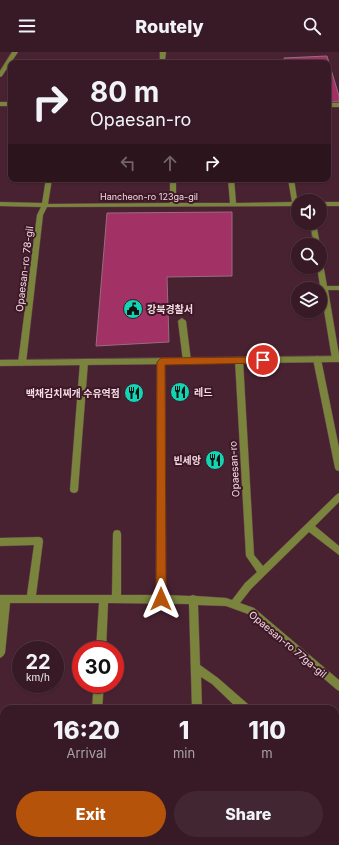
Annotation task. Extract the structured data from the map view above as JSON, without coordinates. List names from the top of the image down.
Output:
{
  "streets": {
    "street": [
      "Hancheon-ro 123ga-gil",
      "Opaesan-ro 78-gil",
      "Opaesan-ro",
      "Opaesan-ro 77ga-gil"
    ]
  },
  "crossings": [
    ["Hancheon-ro 123ga-gil", "Opaesan-ro 78-gil"]
  ],
  "places": {
    "public building": ["강북경찰서"],
    "restaurant": ["레드", "백채김치찌개 수유역점", "빈세앙"]
  },
  "page": {
    "header": "Routely",
    "turn": ["80 m", "Opaesan-ro"],
    "speed": "22 km/h",
    "limit": "30",
    "eta": [
      "16:20",
      "Arrival",
      "1",
      "min",
      "110",
      "m"
    ],
    "buttons": ["Exit", "Share"]
  }
}
